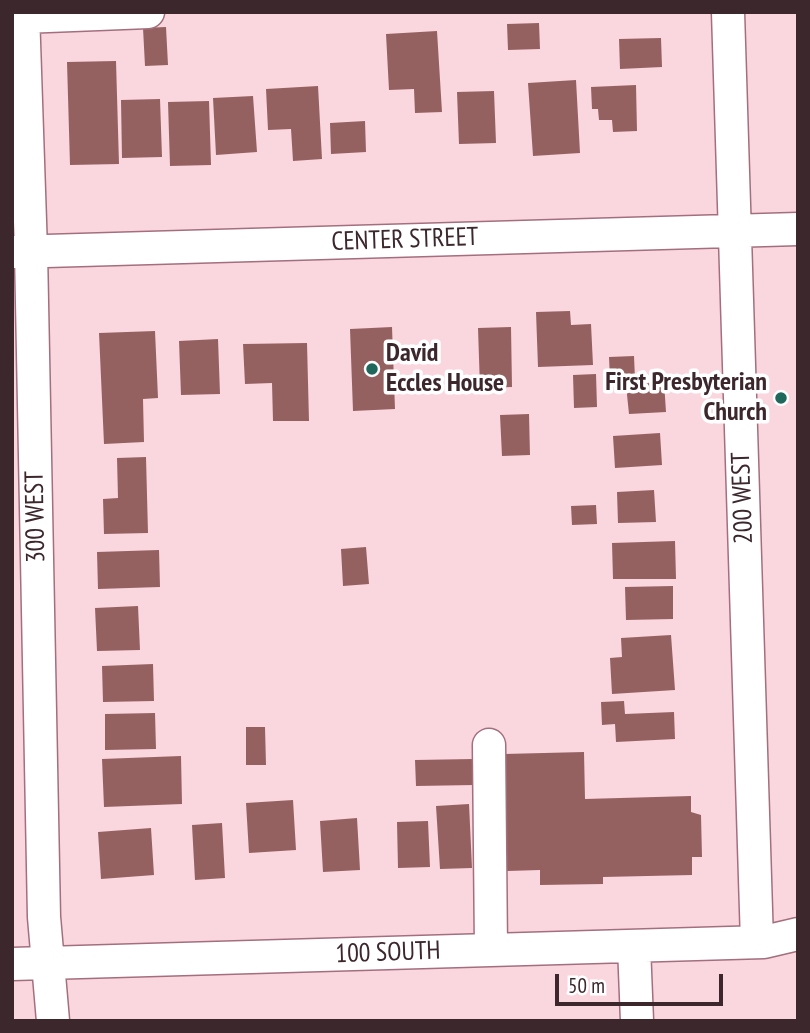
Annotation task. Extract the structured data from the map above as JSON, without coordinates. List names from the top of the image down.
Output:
{
  "streets": {
    "street": [
      "CENTER STREET",
      "200 WEST",
      "300 WEST",
      "100 SOUTH"
    ]
  },
  "crossings": [
    ["CENTER STREET", "200 WEST"],
    ["CENTER STREET", "300 WEST"],
    ["200 WEST", "100 SOUTH"],
    ["300 WEST", "100 SOUTH"]
  ],
  "places": ["David Eccles House", "First Presbyterian Church"],
  "scale_bar": "50 m"
}
